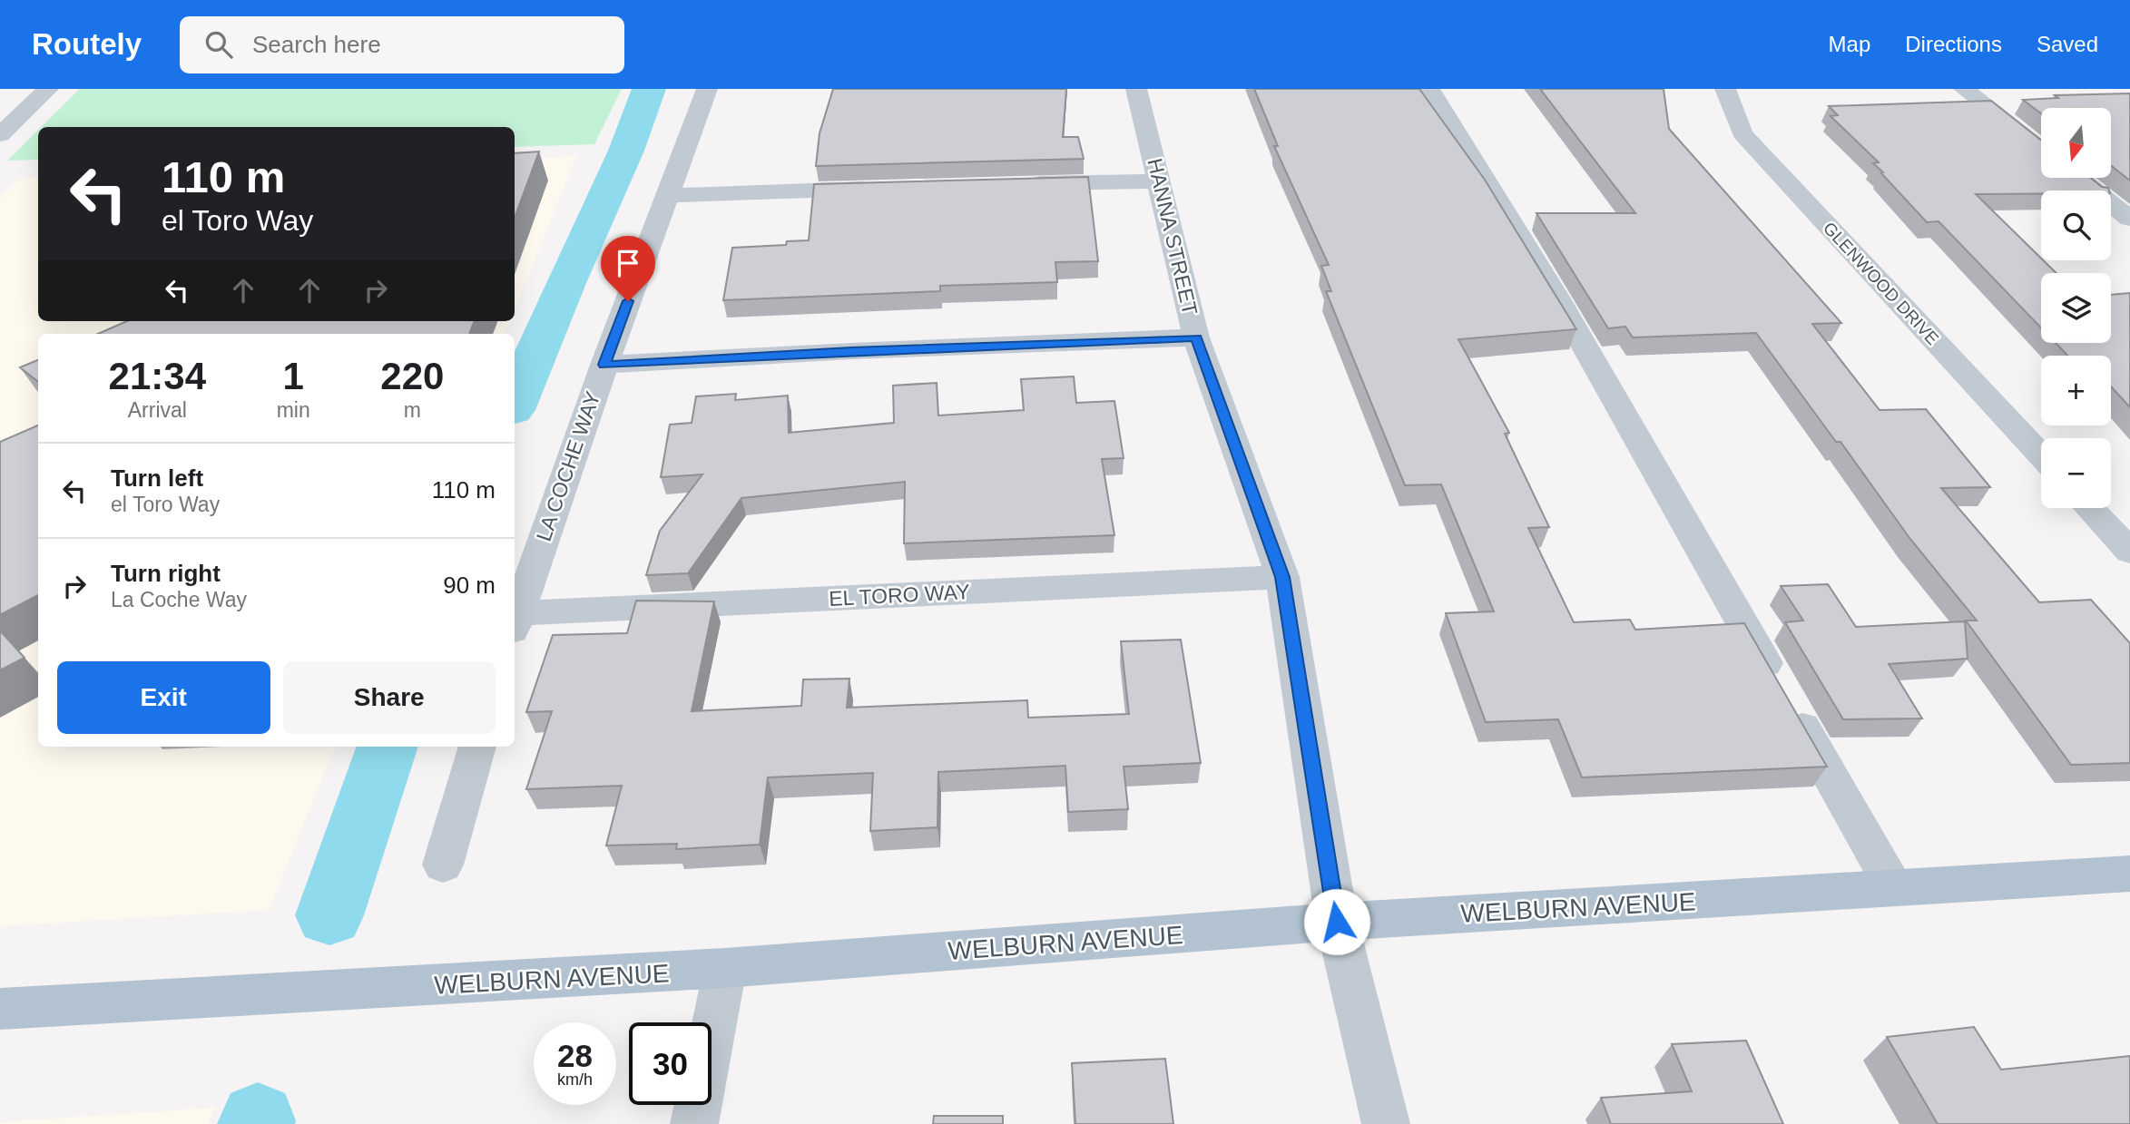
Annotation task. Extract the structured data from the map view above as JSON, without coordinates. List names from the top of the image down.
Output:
{
  "streets": {
    "main road": ["WELBURN AVENUE"],
    "street": [
      "HANNA STREET",
      "GLENWOOD DRIVE",
      "LA COCHE WAY",
      "EL TORO WAY"
    ]
  },
  "crossings": [
    ["HANNA STREET", "EL TORO WAY"],
    ["HANNA STREET", "WELBURN AVENUE"]
  ],
  "north": "bottom",
  "page": {
    "header": "Routely",
    "search": "Search here",
    "nav": ["Map", "Directions", "Saved"],
    "map_buttons": ["+", "−"],
    "turn": ["110 m", "el Toro Way"],
    "eta": [
      "21:34",
      "Arrival",
      "1",
      "min",
      "220",
      "m"
    ],
    "list": [
      {
        "name": "Turn left",
        "note": "el Toro Way",
        "value": "110 m"
      },
      {
        "name": "Turn right",
        "note": "La Coche Way",
        "value": "90 m"
      }
    ],
    "buttons": ["Exit", "Share"],
    "speed": "28 km/h",
    "limit": "30"
  }
}
